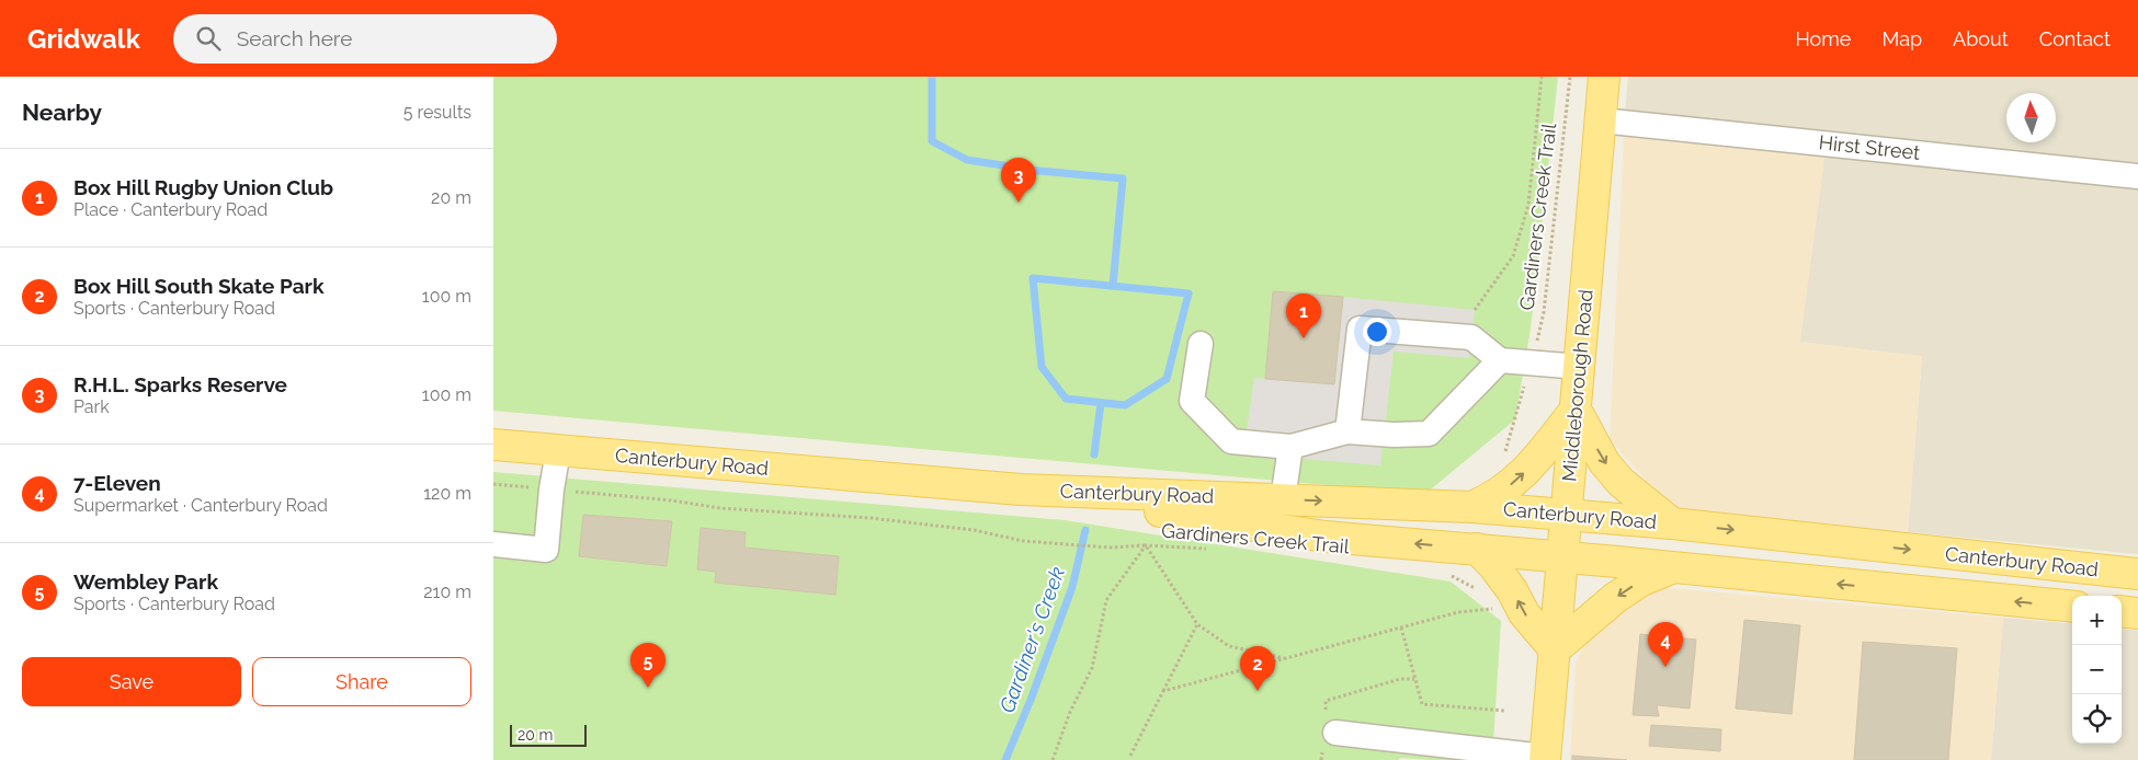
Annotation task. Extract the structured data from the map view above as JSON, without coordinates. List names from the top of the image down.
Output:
{
  "streets": {
    "main road": ["Middleborough Road", "Canterbury Road"],
    "street": ["Hirst Street"],
    "path": ["Gardiners Creek Trail"]
  },
  "crossings": [
    ["Hirst Street", "Middleborough Road"],
    ["Middleborough Road", "Canterbury Road"]
  ],
  "water": ["Gardiner's Creek"],
  "scale_bar": "20 m",
  "north": "top",
  "page": {
    "header": "Gridwalk",
    "search": "Search here",
    "nav": [
      "Home",
      "Map",
      "About",
      "Contact"
    ],
    "heading": ["Nearby", "5 results"],
    "list": [
      {
        "mark": "1",
        "name": "Box Hill Rugby Union Club",
        "note": "Place · Canterbury Road",
        "value": "20 m"
      },
      {
        "mark": "2",
        "name": "Box Hill South Skate Park",
        "note": "Sports · Canterbury Road",
        "value": "100 m"
      },
      {
        "mark": "3",
        "name": "R.H.L. Sparks Reserve",
        "note": "Park",
        "value": "100 m"
      },
      {
        "mark": "4",
        "name": "7-Eleven",
        "note": "Supermarket · Canterbury Road",
        "value": "120 m"
      },
      {
        "mark": "5",
        "name": "Wembley Park",
        "note": "Sports · Canterbury Road",
        "value": "210 m"
      }
    ],
    "pins": [
      "3",
      "1",
      "4",
      "5",
      "2"
    ],
    "map_buttons": ["+", "−"],
    "buttons": ["Save", "Share"],
    "scale": "20 m"
  }
}
